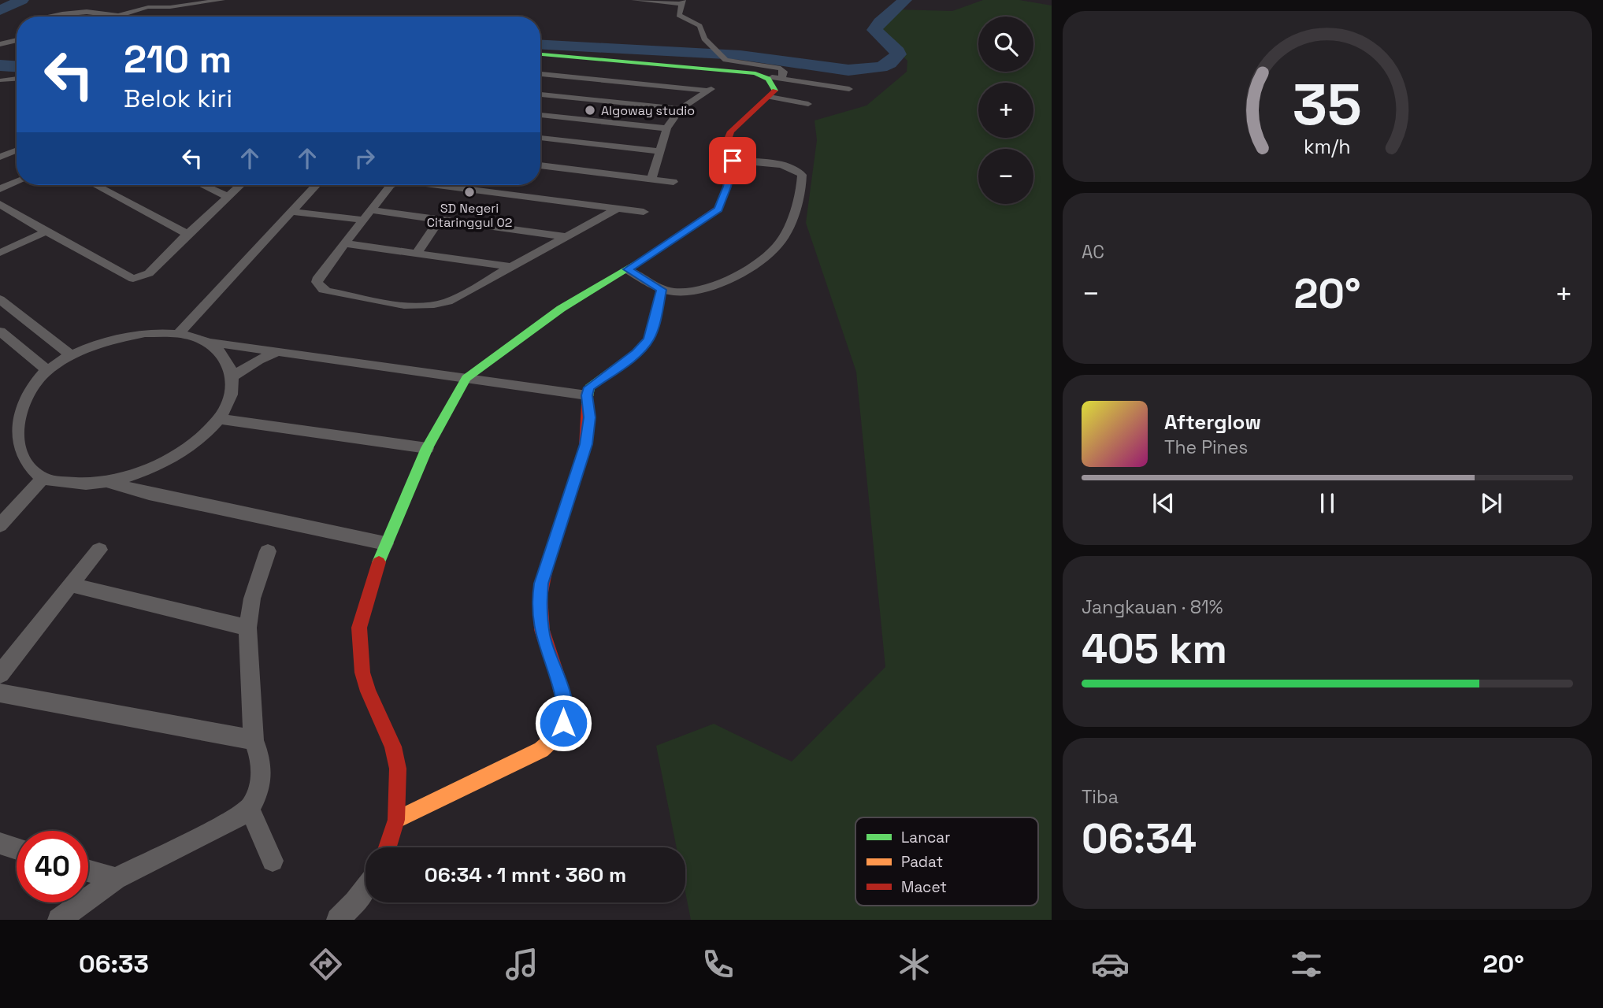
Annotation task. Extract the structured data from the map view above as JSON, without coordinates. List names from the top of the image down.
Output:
{
  "places": ["Algoway studio", "SD Negeri Citaringgul 02"],
  "legend": ["Lancar", "Padat", "Macet"],
  "page": {
    "map_buttons": ["+", "−"],
    "turn": ["210 m", "Belok kiri"],
    "tile": [
      "AC",
      ["Jangkauan · 81%", "405 km"],
      ["Tiba", "06:34"]
    ],
    "heat": ["−", "20°", "+"],
    "song": ["Afterglow", "The Pines"],
    "limit": "40",
    "trip": "06:34 · 1 mnt · 360 m",
    "tabs": ["06:33", "20°"],
    "gauge": ["35", "km/h"]
  }
}
